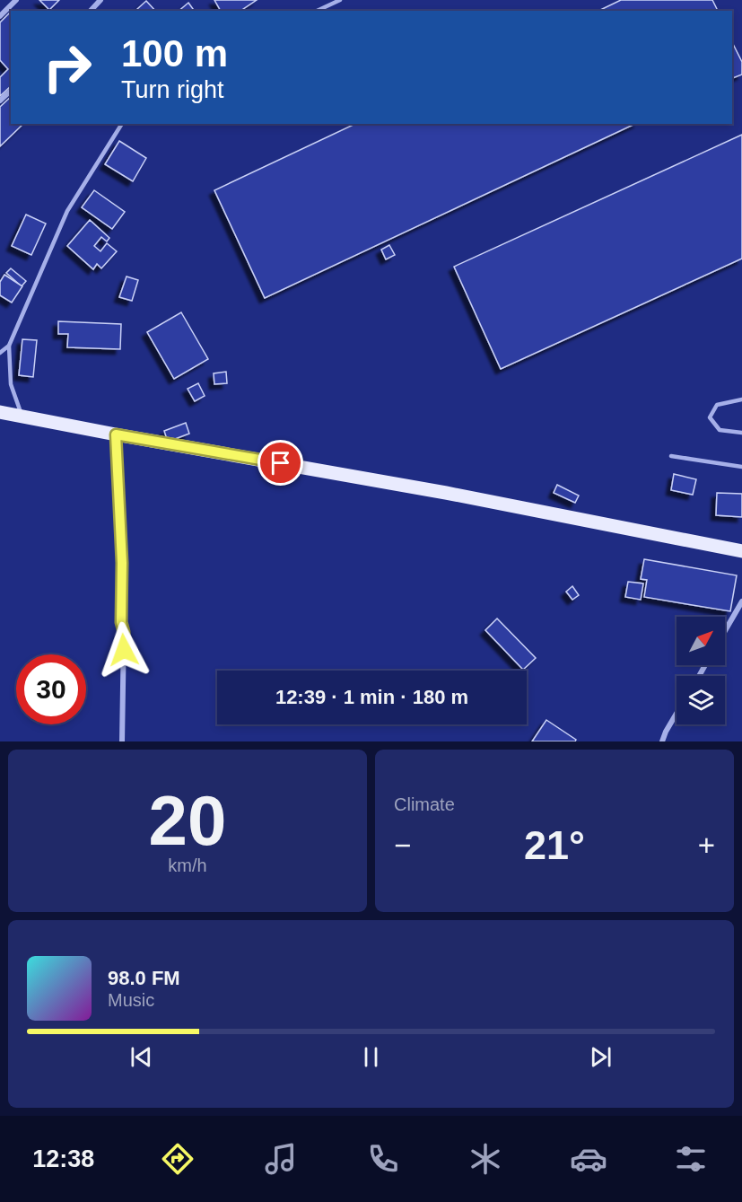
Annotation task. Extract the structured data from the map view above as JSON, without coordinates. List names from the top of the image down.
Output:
{
  "north": "top right",
  "page": {
    "turn": ["100 m", "Turn right"],
    "limit": "30",
    "trip": "12:39 · 1 min · 180 m",
    "tile": [
      ["20", "km/h"],
      "Climate"
    ],
    "heat": ["−", "21°", "+"],
    "song": ["98.0 FM", "Music"],
    "tabs": "12:38"
  }
}
